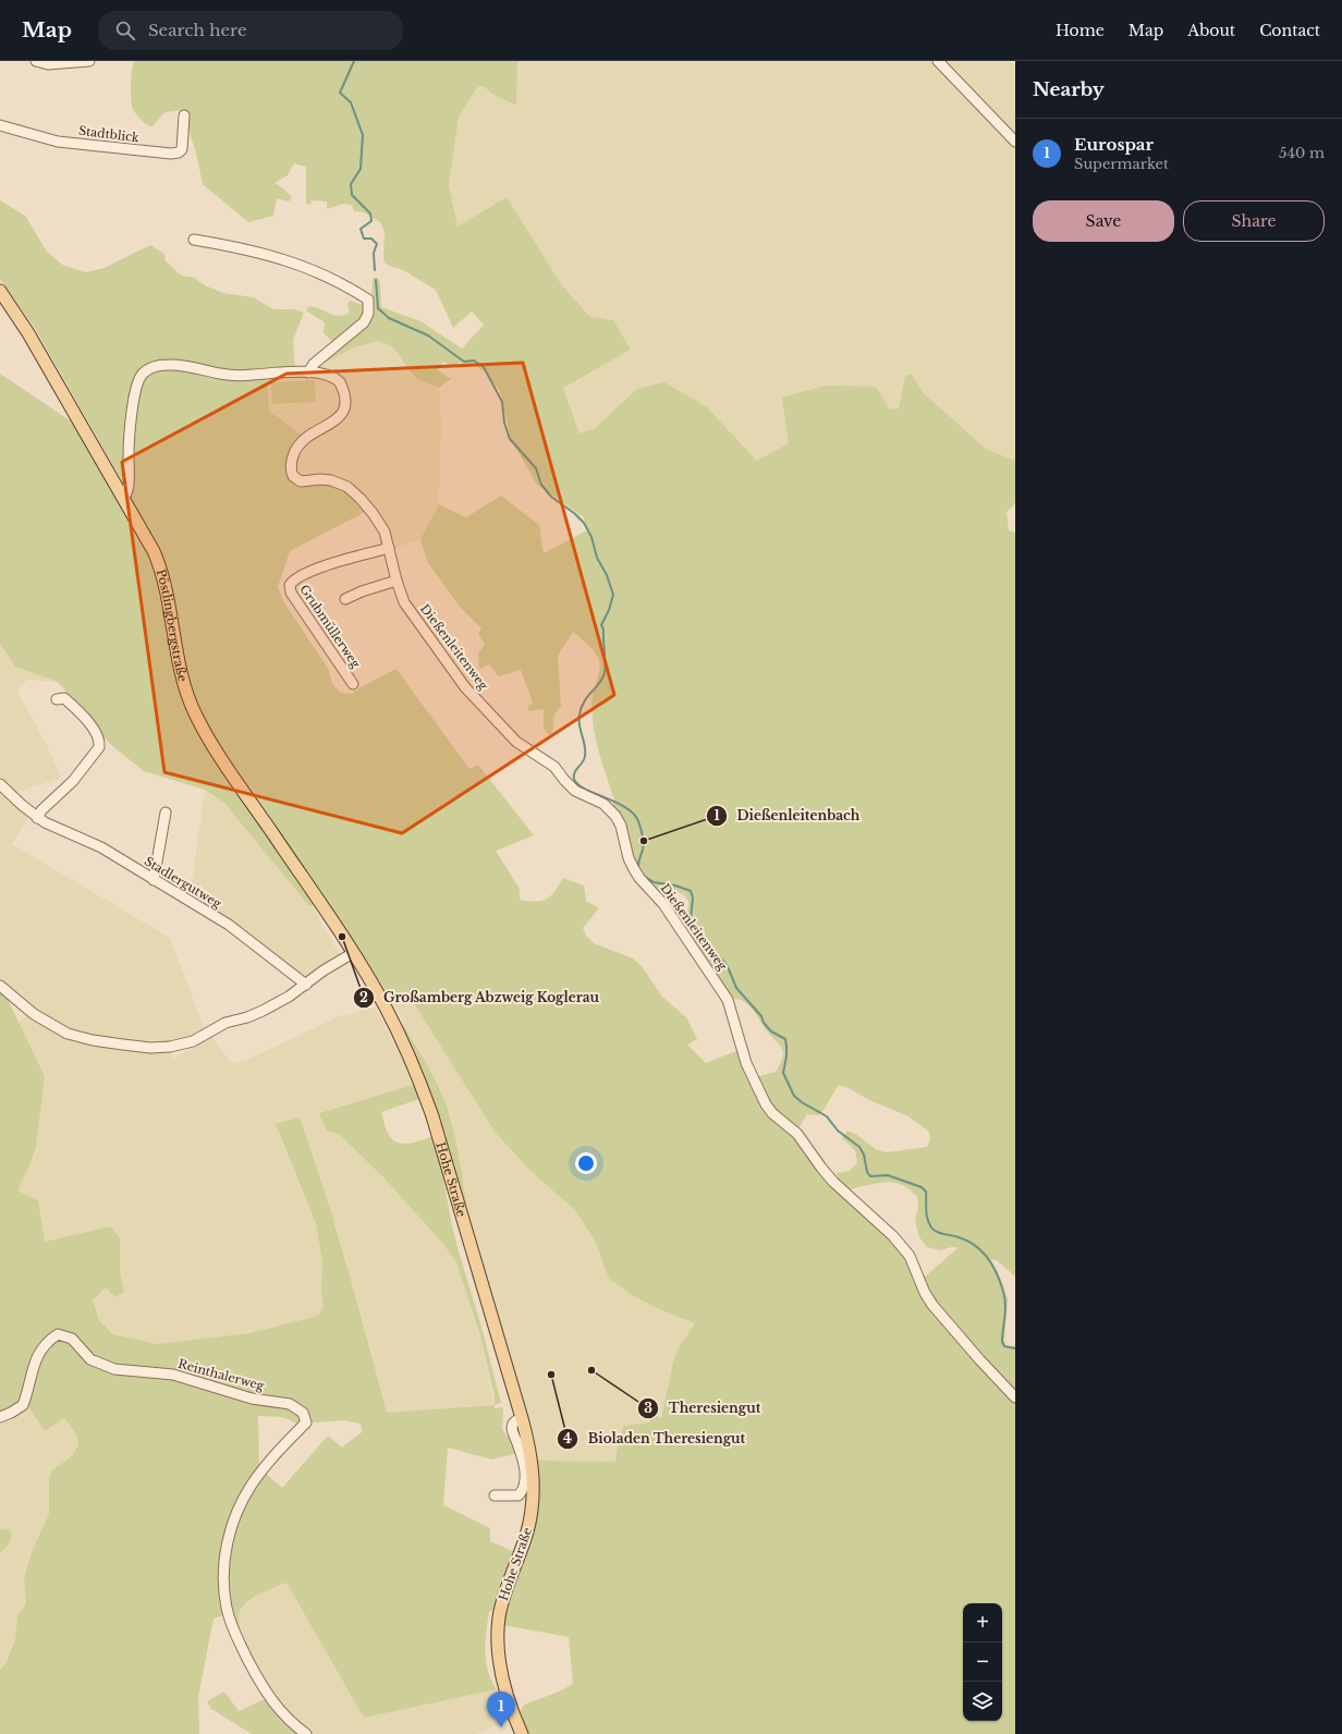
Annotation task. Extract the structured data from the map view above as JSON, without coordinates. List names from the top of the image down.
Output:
{
  "streets": {
    "main road": ["Pöstlingbergstraße", "Hohe Straße"],
    "street": [
      "Stadtblick",
      "Grubmüllerweg",
      "Dießenleitenweg",
      "Stadlergutweg",
      "Reinthalerweg"
    ]
  },
  "crossings": [
    ["Pöstlingbergstraße", "Dießenleitenweg"],
    ["Pöstlingbergstraße", "Hohe Straße"],
    ["Grubmüllerweg", "Dießenleitenweg"]
  ],
  "places": [
    "Dießenleitenbach",
    "Großamberg Abzweig Koglerau",
    "Theresiengut",
    "Bioladen Theresiengut"
  ],
  "page": {
    "header": "Map",
    "search": "Search here",
    "nav": [
      "Home",
      "Map",
      "About",
      "Contact"
    ],
    "heading": "Nearby",
    "list": [
      {
        "mark": "1",
        "name": "Eurospar",
        "note": "Supermarket",
        "value": "540 m"
      }
    ],
    "buttons": ["Save", "Share"],
    "map_buttons": ["+", "−"],
    "pins": "1"
  }
}
